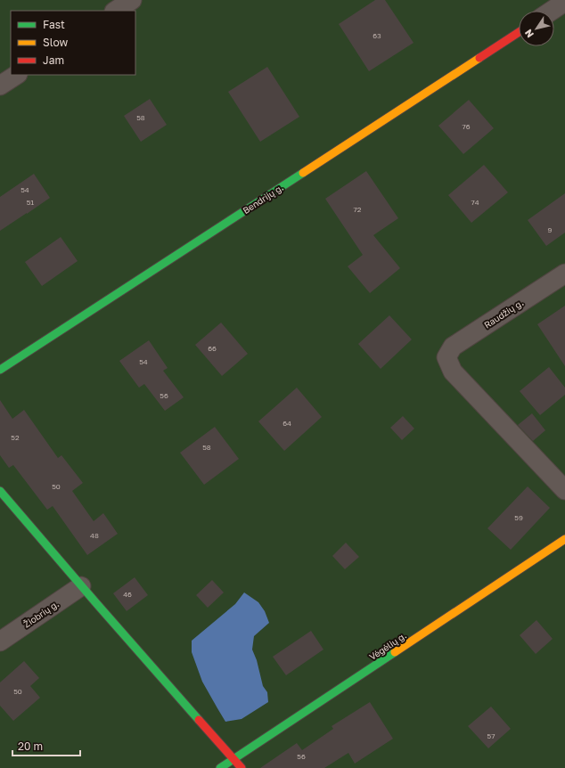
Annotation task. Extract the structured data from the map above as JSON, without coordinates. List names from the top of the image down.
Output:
{
  "streets": {
    "street": [
      "Bendrijų g.",
      "Raudžių g.",
      "Žiobrių g.",
      "Vėgėlių g."
    ]
  },
  "house_numbers": [
    "63",
    "58",
    "76",
    "54",
    "51",
    "74",
    "72",
    "9",
    "66",
    "54",
    "56",
    "64",
    "52",
    "58",
    "50",
    "59",
    "48",
    "46",
    "50",
    "57",
    "56"
  ],
  "legend": ["Fast", "Slow", "Jam"],
  "scale_bar": "20 m",
  "north": "bottom left"
}
